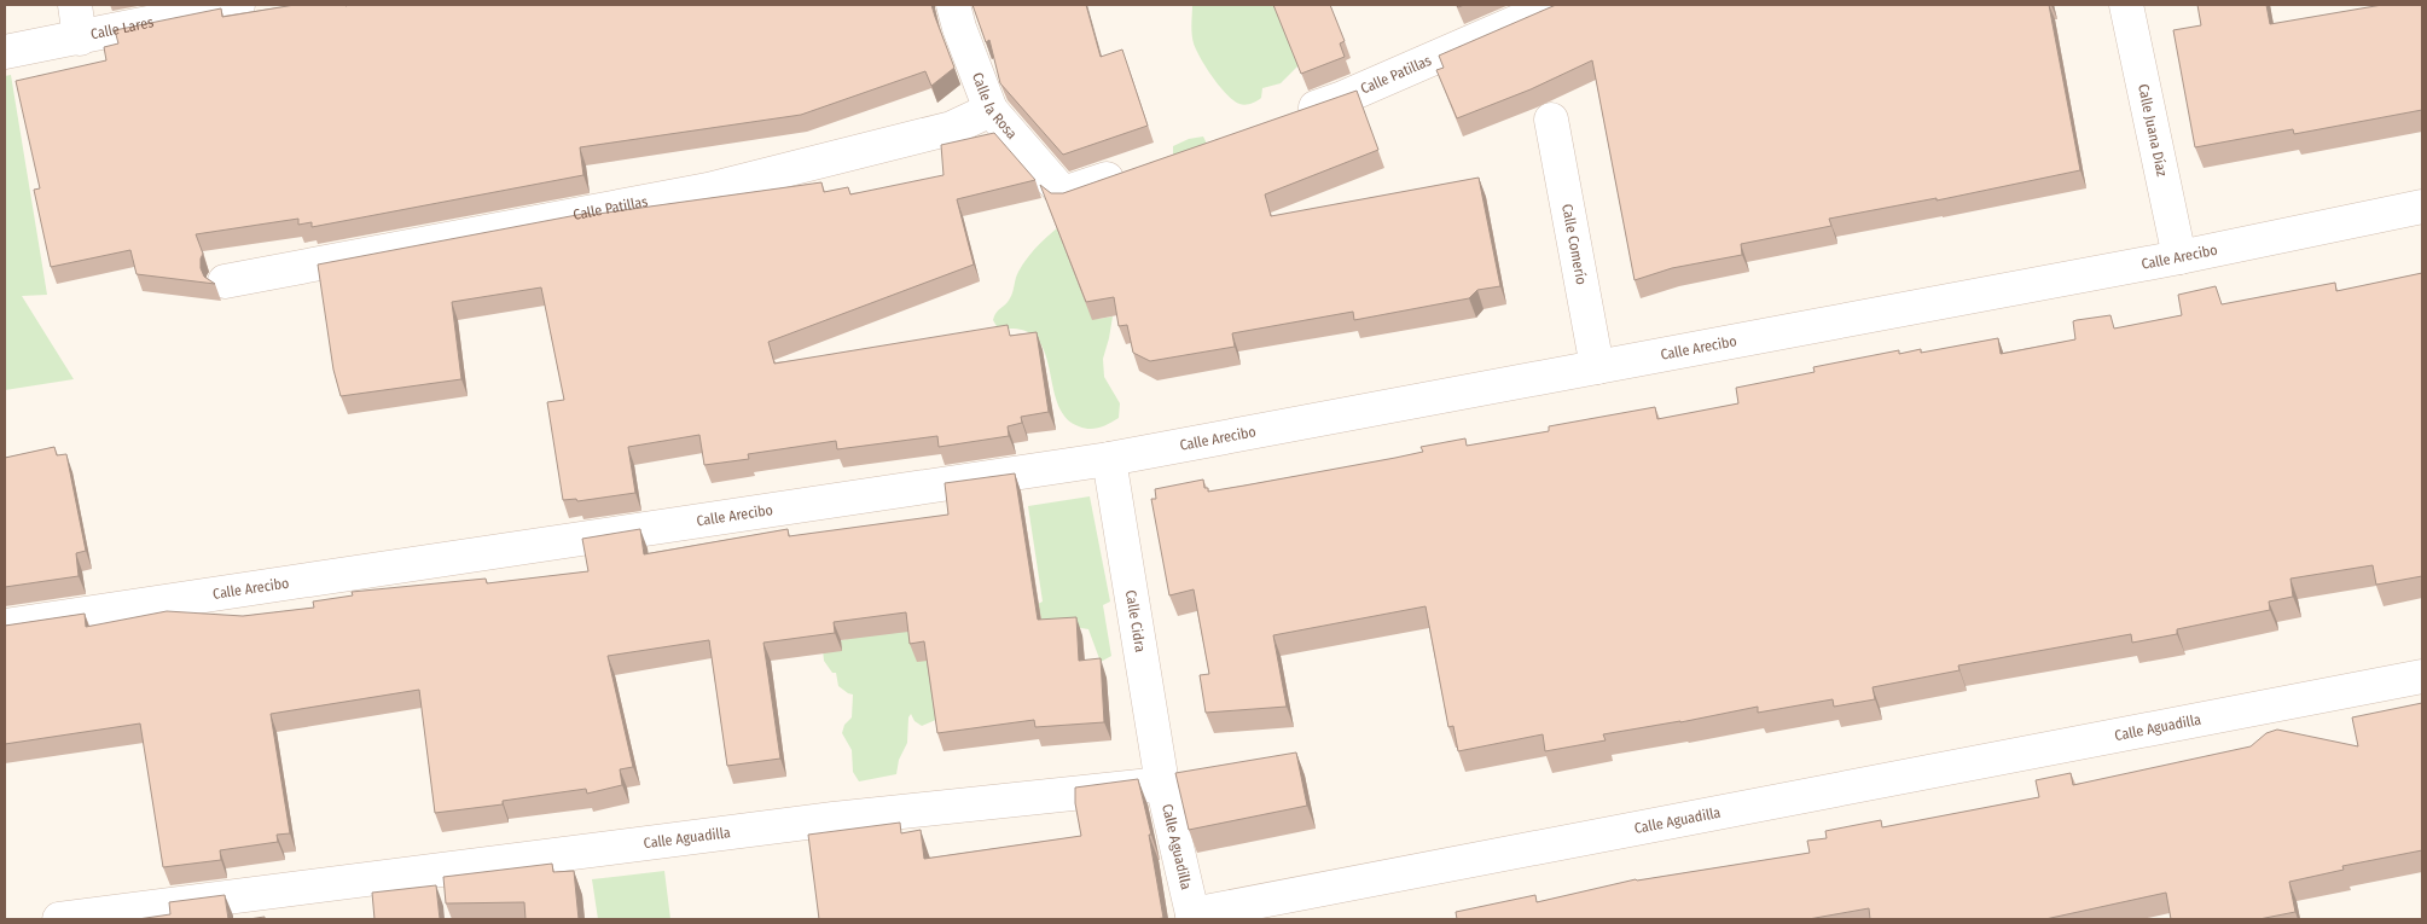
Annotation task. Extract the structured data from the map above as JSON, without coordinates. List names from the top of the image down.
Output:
{
  "streets": {
    "street": [
      "Calle Lares",
      "Calle Patillas",
      "Calle la Rosa",
      "Calle Juana Díaz",
      "Calle Comerío",
      "Calle Arecibo",
      "Calle Cidra",
      "Calle Aguadilla"
    ]
  },
  "crossings": [
    ["Calle Patillas", "Calle la Rosa"],
    ["Calle Juana Díaz", "Calle Arecibo"],
    ["Calle Comerío", "Calle Arecibo"],
    ["Calle Arecibo", "Calle Cidra"],
    ["Calle Cidra", "Calle Aguadilla"]
  ]
}
